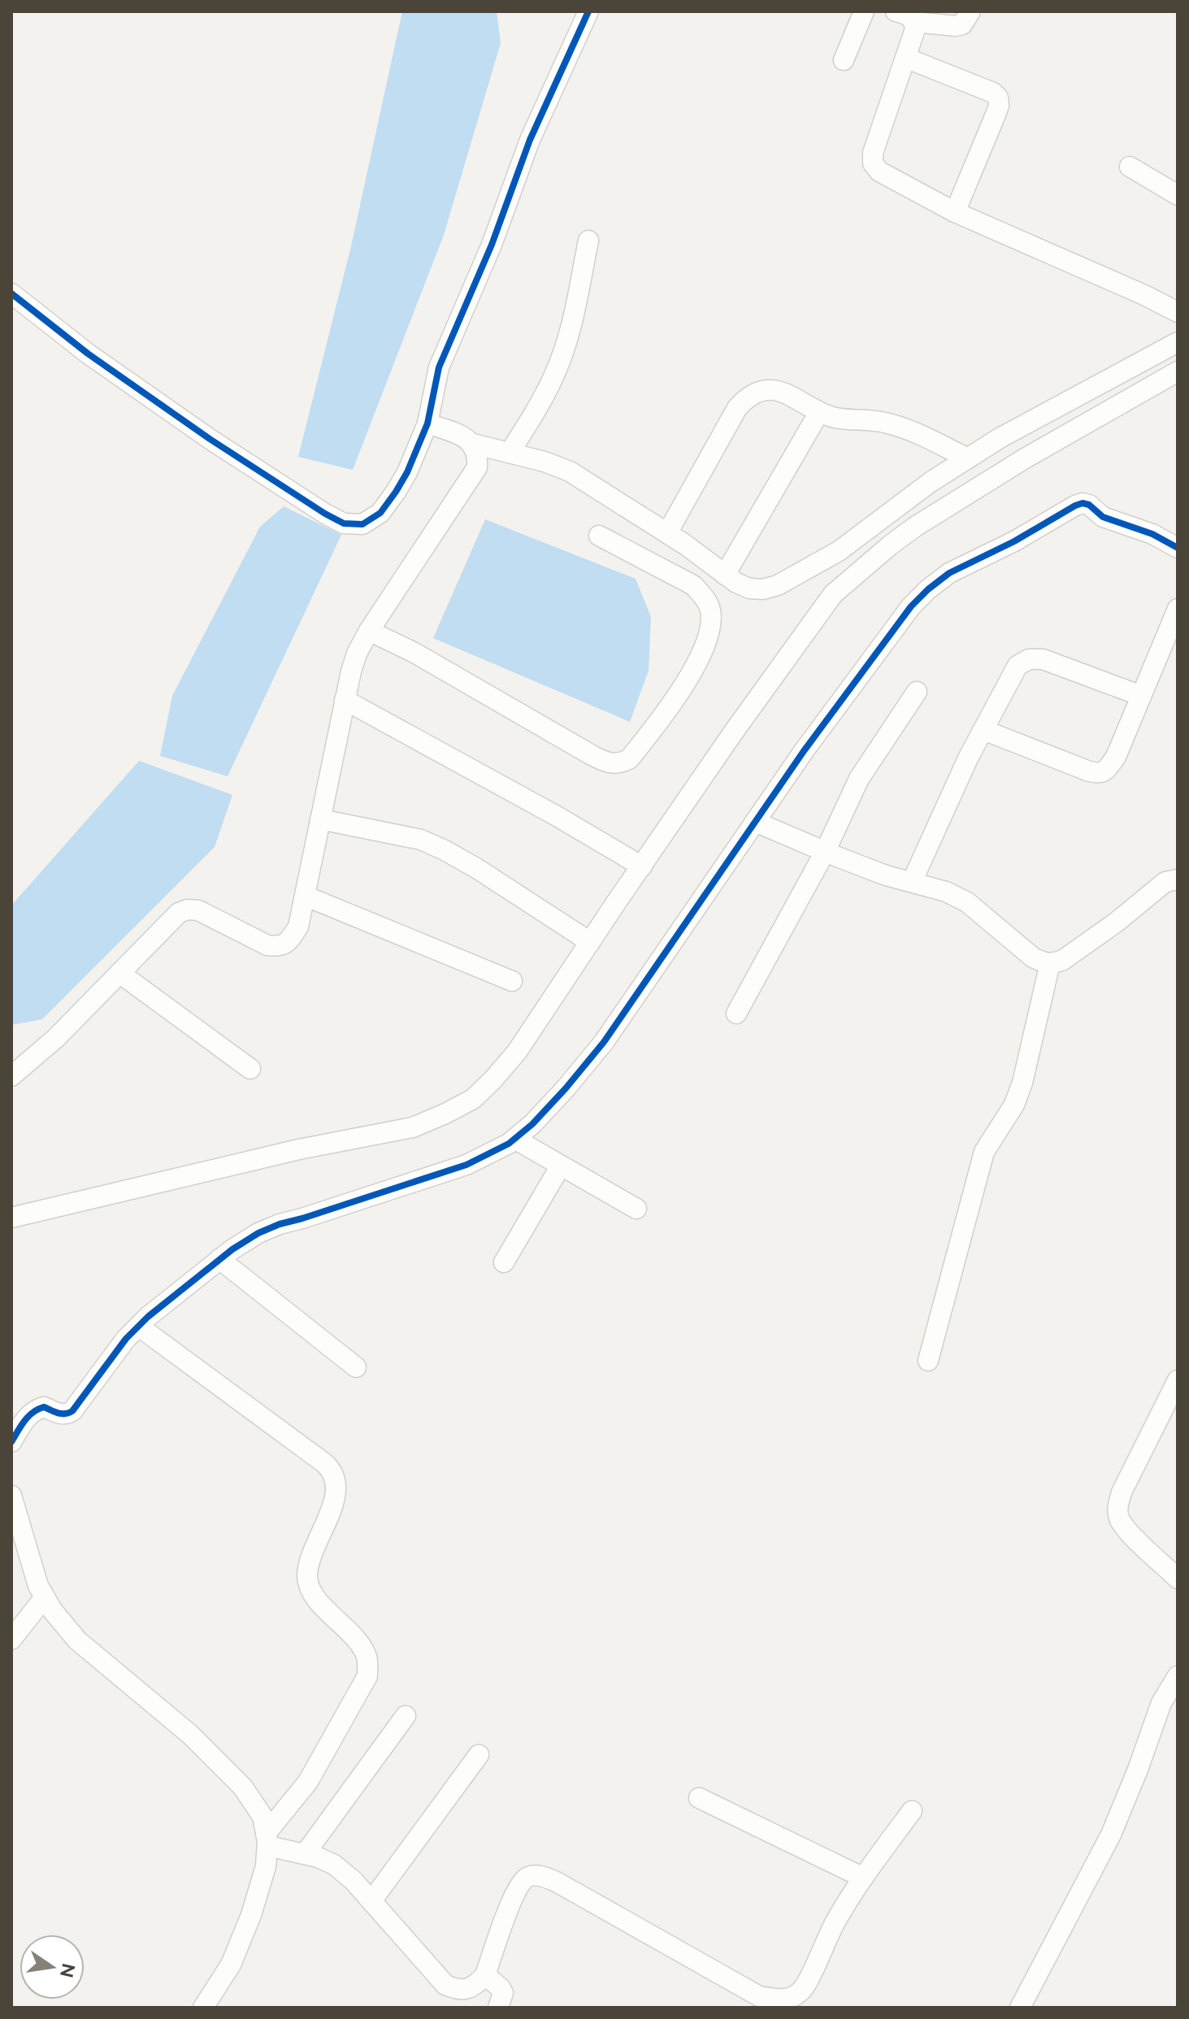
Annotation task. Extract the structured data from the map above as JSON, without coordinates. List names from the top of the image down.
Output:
{
  "north": "right"
}
